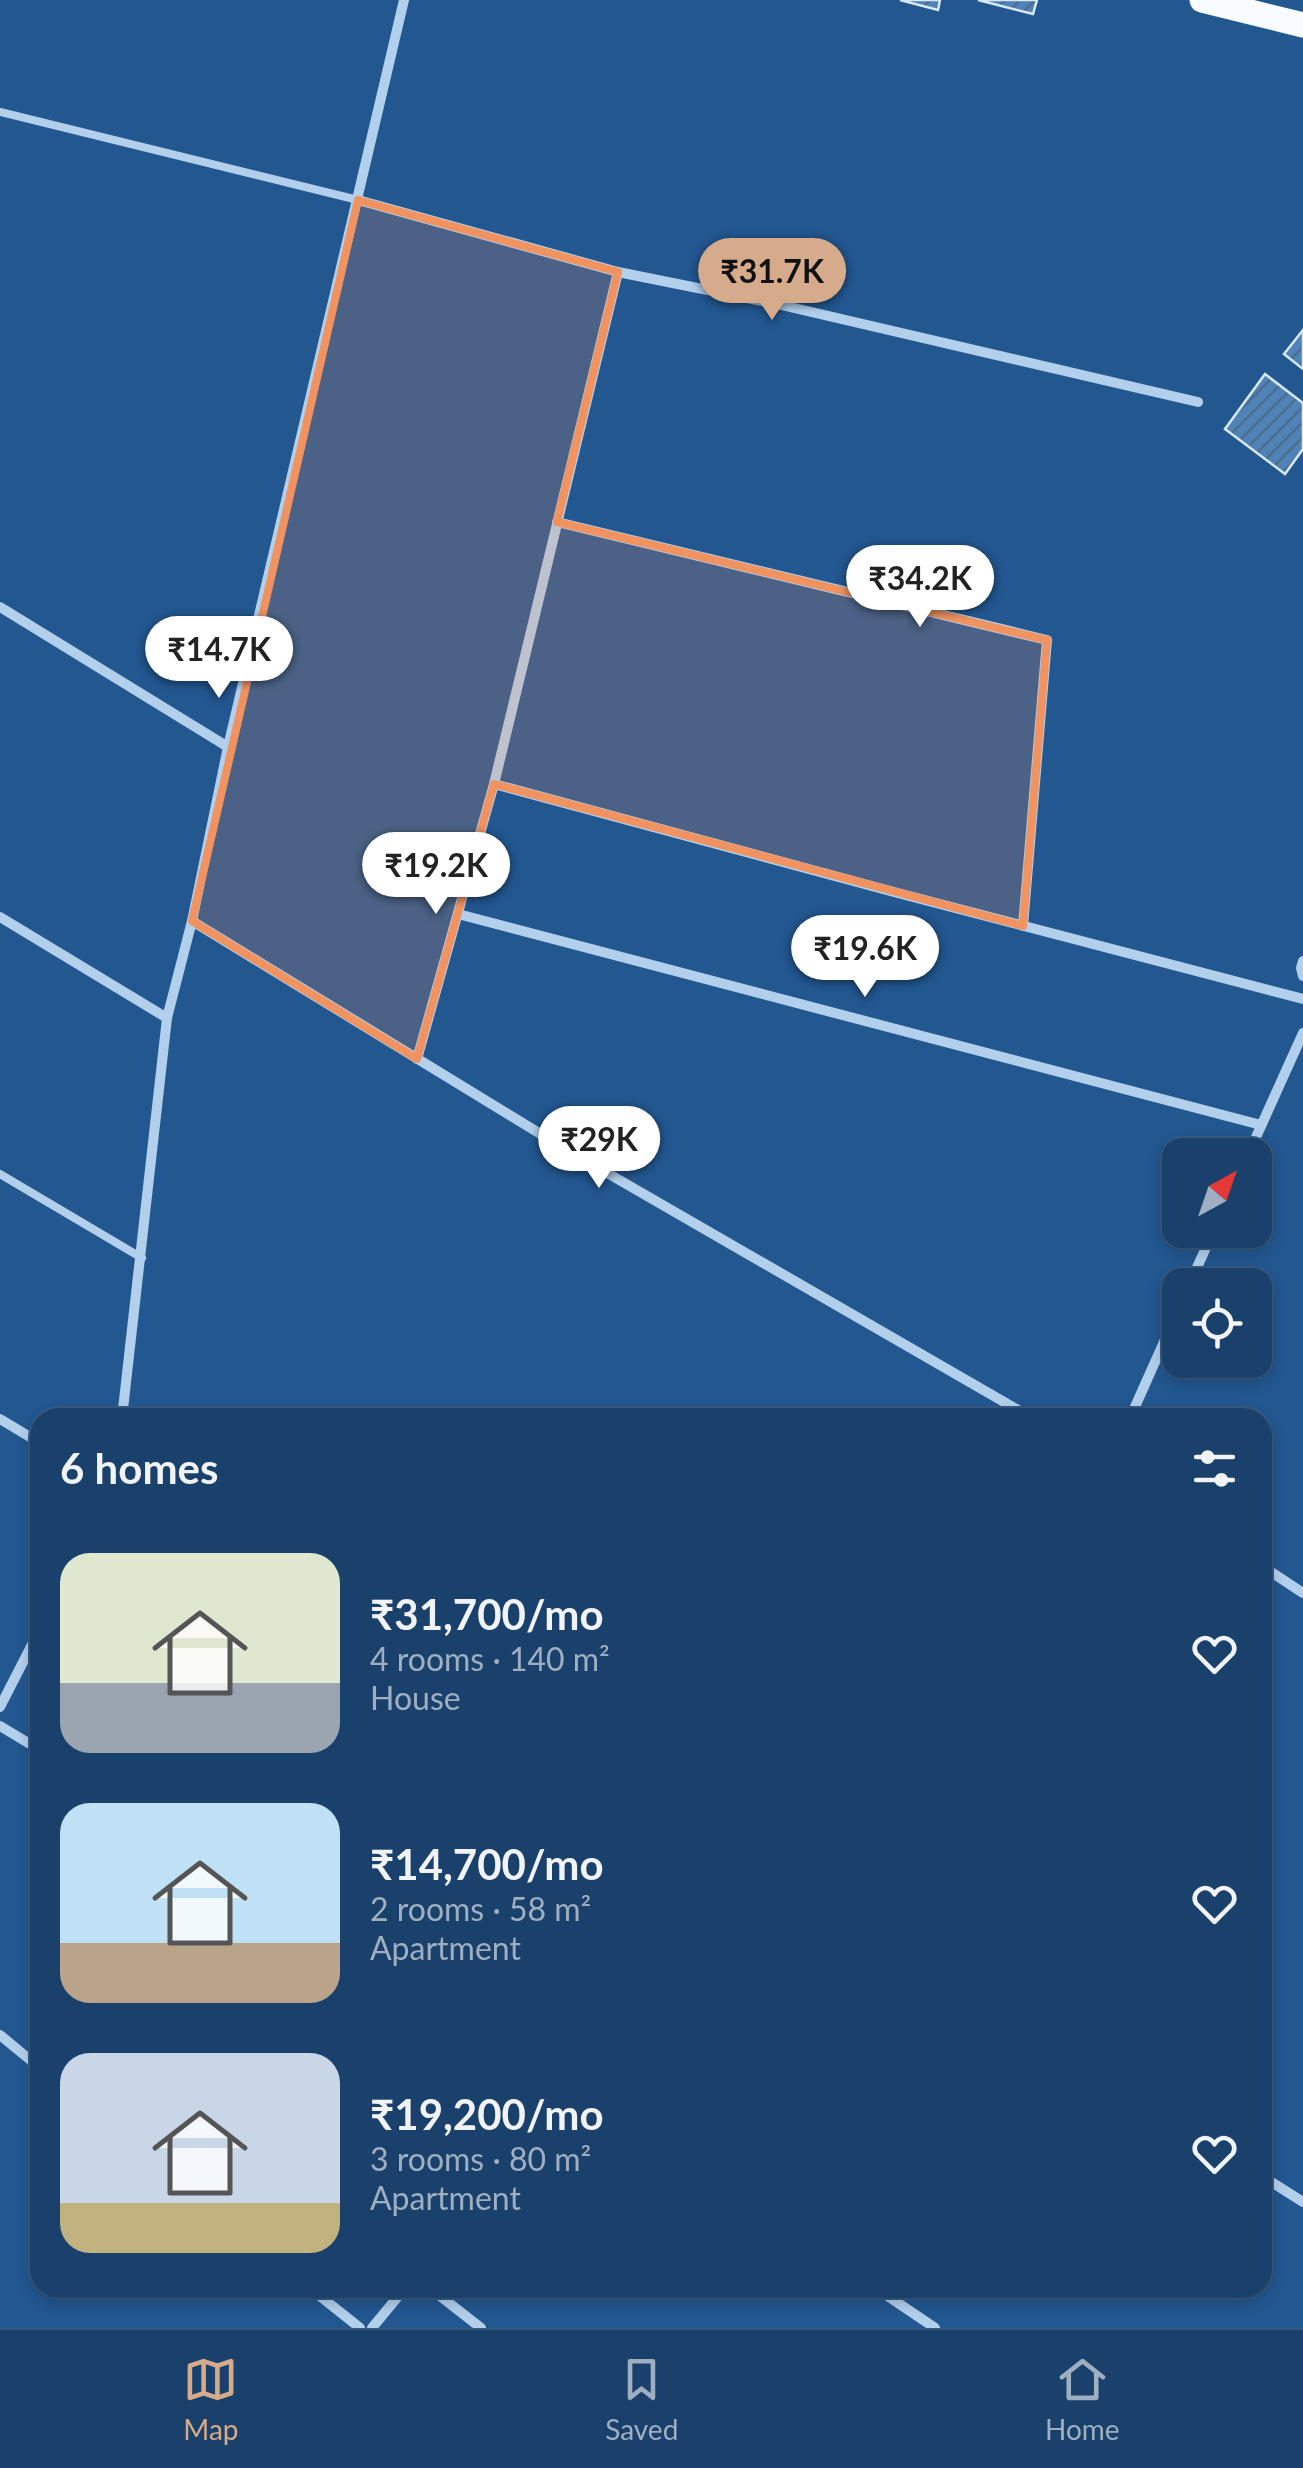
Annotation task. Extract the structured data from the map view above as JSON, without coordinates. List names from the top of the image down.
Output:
{
  "north": "top right",
  "page": {
    "price": [
      "₹31.7K",
      "₹34.2K",
      "₹14.7K",
      "₹19.2K",
      "₹19.6K",
      "₹29K"
    ],
    "heading": "6 homes",
    "list": [
      {
        "name": "₹31,700/mo",
        "note": "4 rooms · 140 m² · House"
      },
      {
        "name": "₹14,700/mo",
        "note": "2 rooms · 58 m² · Apartment"
      },
      {
        "name": "₹19,200/mo",
        "note": "3 rooms · 80 m² · Apartment"
      }
    ],
    "tabs": ["Map", "Saved", "Home"]
  }
}
